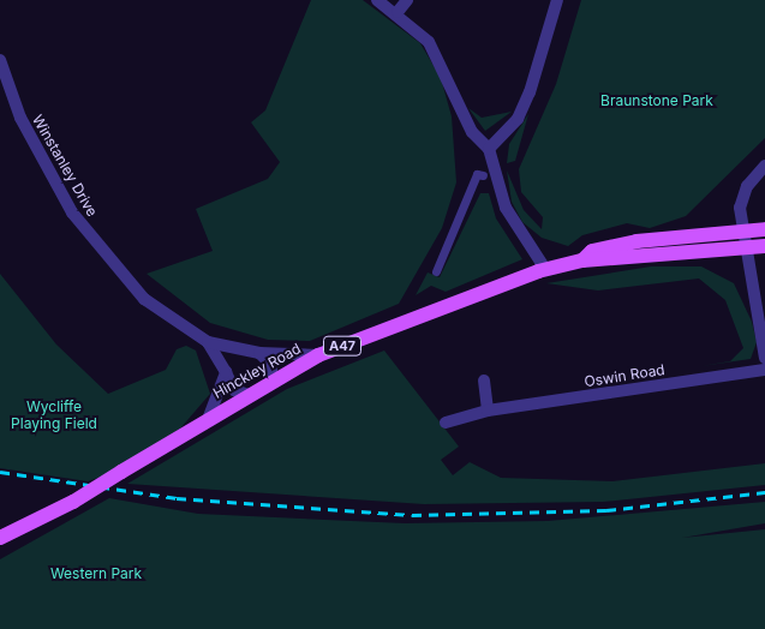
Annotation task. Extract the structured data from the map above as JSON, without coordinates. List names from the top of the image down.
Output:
{
  "streets": {
    "main road": ["A47", "Hinckley Road"],
    "street": ["Winstanley Drive", "Oswin Road"]
  },
  "crossings": [
    ["Winstanley Drive", "Hinckley Road"]
  ],
  "parks": ["Braunstone Park", "Wycliffe Playing Field", "Western Park"]
}
